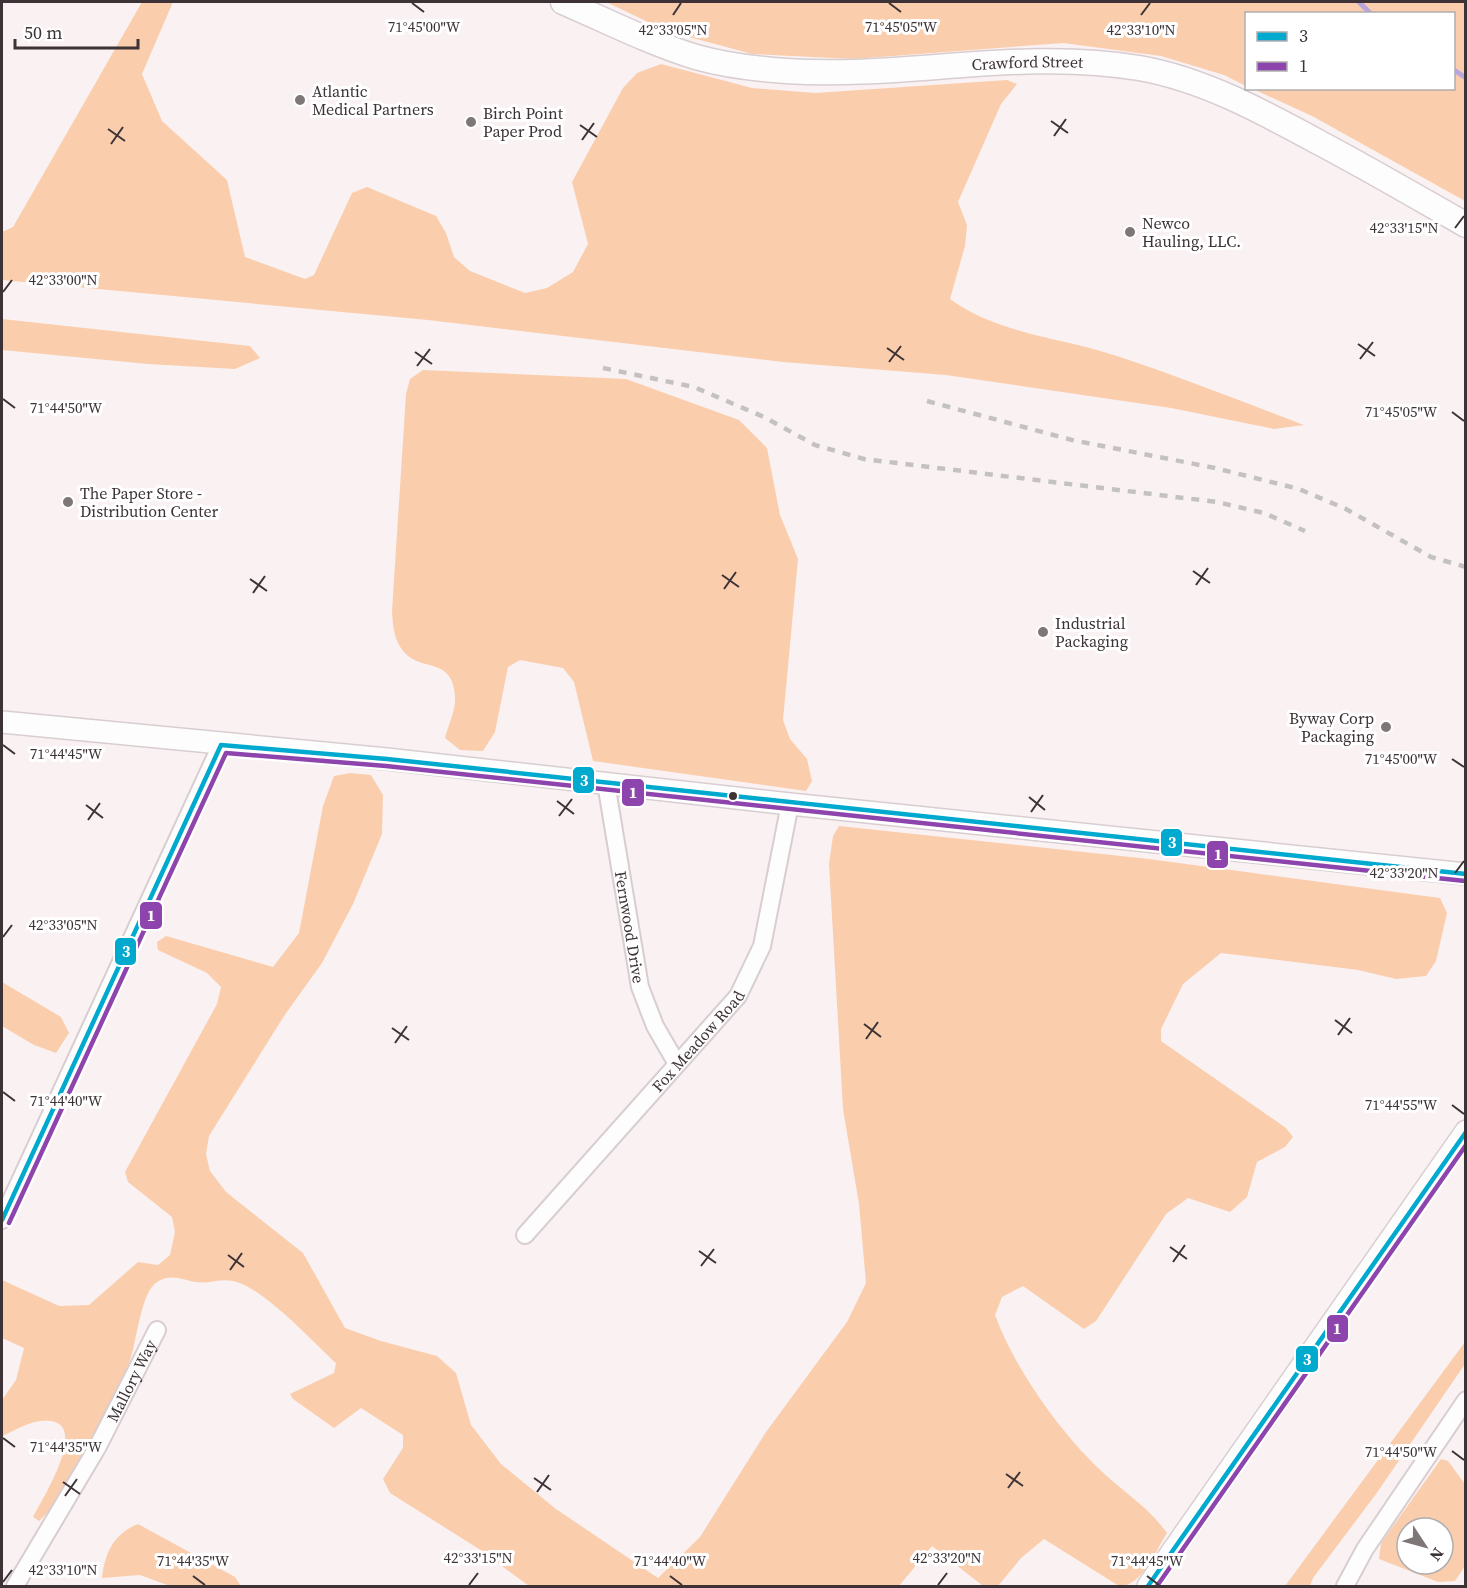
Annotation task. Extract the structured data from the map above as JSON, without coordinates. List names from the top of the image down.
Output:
{
  "streets": {
    "main road": ["Crawford Street"],
    "street": ["Fernwood Drive", "Fox Meadow Road", "Mallory Way"]
  },
  "crossings": [
    ["Fernwood Drive", "Fox Meadow Road"]
  ],
  "places": [
    "Atlantic Medical Partners",
    "Birch Point Paper Prod",
    "Newco Hauling, LLC.",
    "The Paper Store - Distribution Center",
    "Industrial Packaging",
    "Byway Corp Packaging"
  ],
  "lines": ["transit line 3", "transit line 1"],
  "legend": ["3", "1"],
  "scale_bar": "50 m",
  "north": "bottom right",
  "coordinates": [
    "71°45'05\"W",
    "71°45'00\"W",
    "42°33'05\"N",
    "42°33'10\"N",
    "42°33'15\"N",
    "42°33'00\"N",
    "71°44'50\"W",
    "71°44'45\"W",
    "42°33'20\"N",
    "71°44'40\"W",
    "71°44'55\"W",
    "71°44'35\"W"
  ]
}
